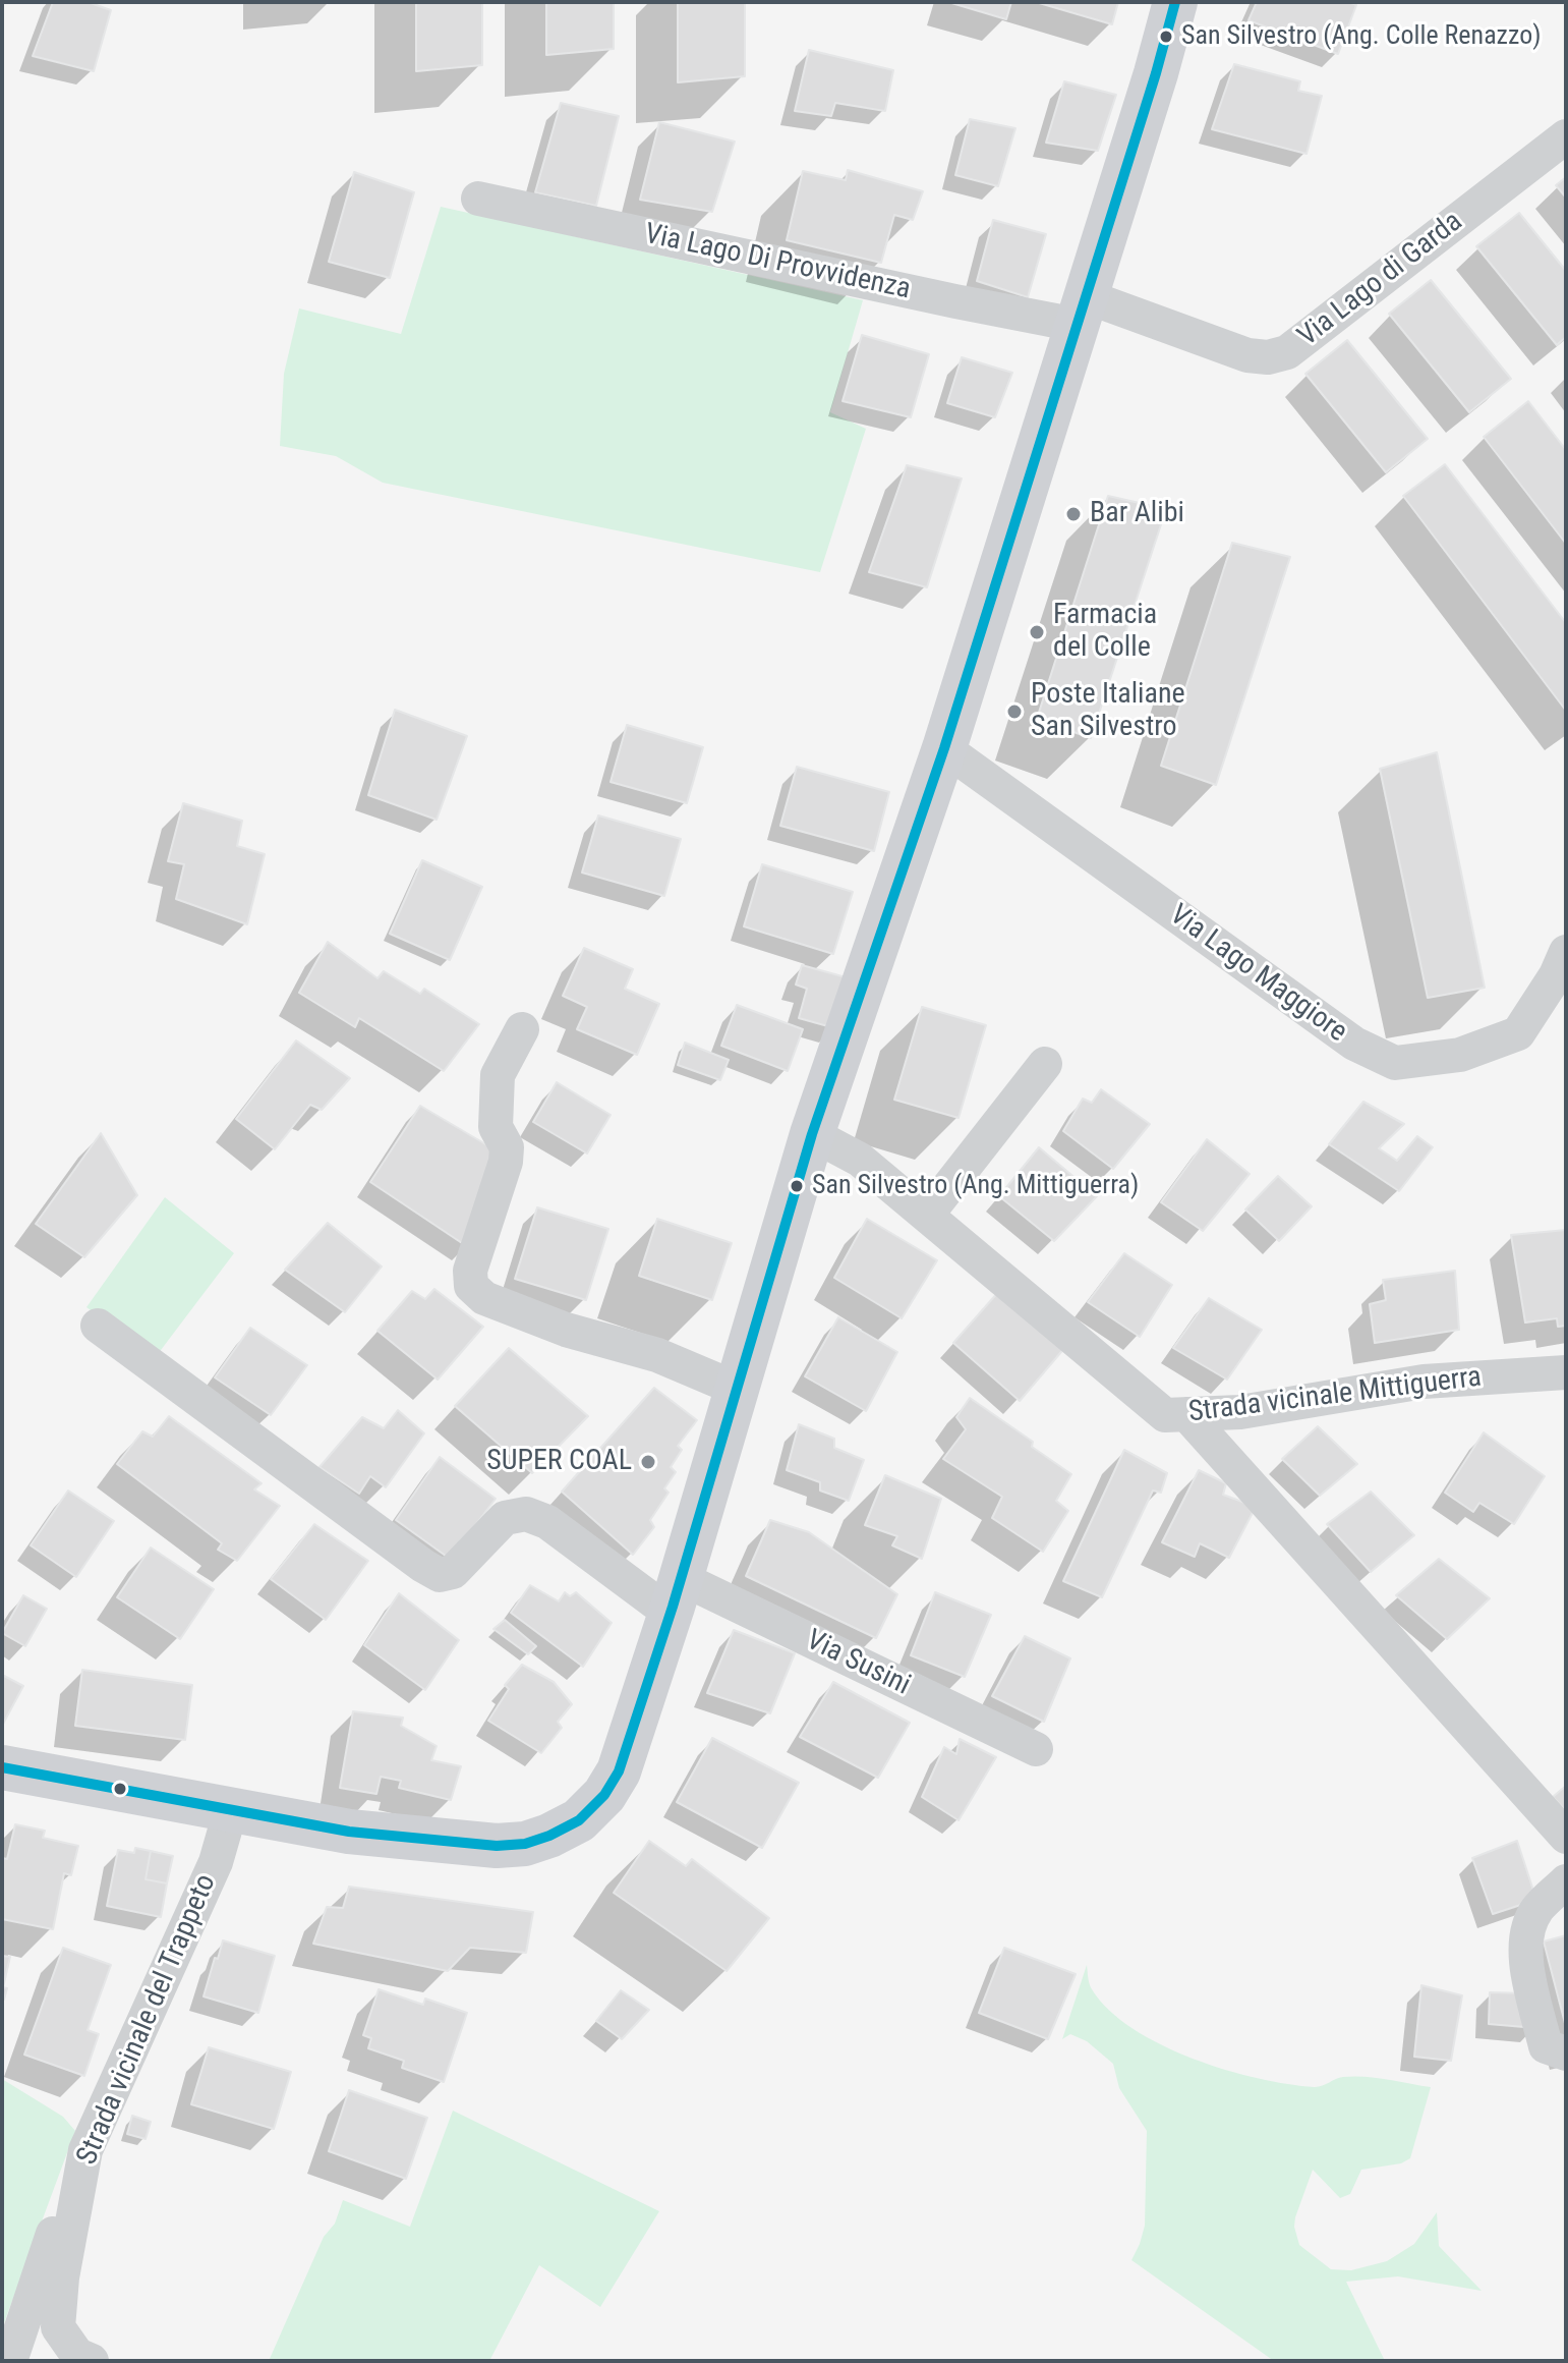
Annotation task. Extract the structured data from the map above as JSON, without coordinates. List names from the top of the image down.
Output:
{
  "streets": {
    "street": [
      "Via Lago Di Provvidenza",
      "Via Lago di Garda",
      "Via Lago Maggiore",
      "Strada vicinale Mittiguerra",
      "Via Susini",
      "Strada vicinale del Trappeto"
    ]
  },
  "crossings": [
    ["Via Lago Di Provvidenza", "Via Lago di Garda"]
  ],
  "places": [
    "San Silvestro (Ang. Colle Renazzo)",
    "Bar Alibi",
    "Farmacia del Colle",
    "Poste Italiane San Silvestro",
    "San Silvestro (Ang. Mittiguerra)",
    "SUPER COAL"
  ]
}
